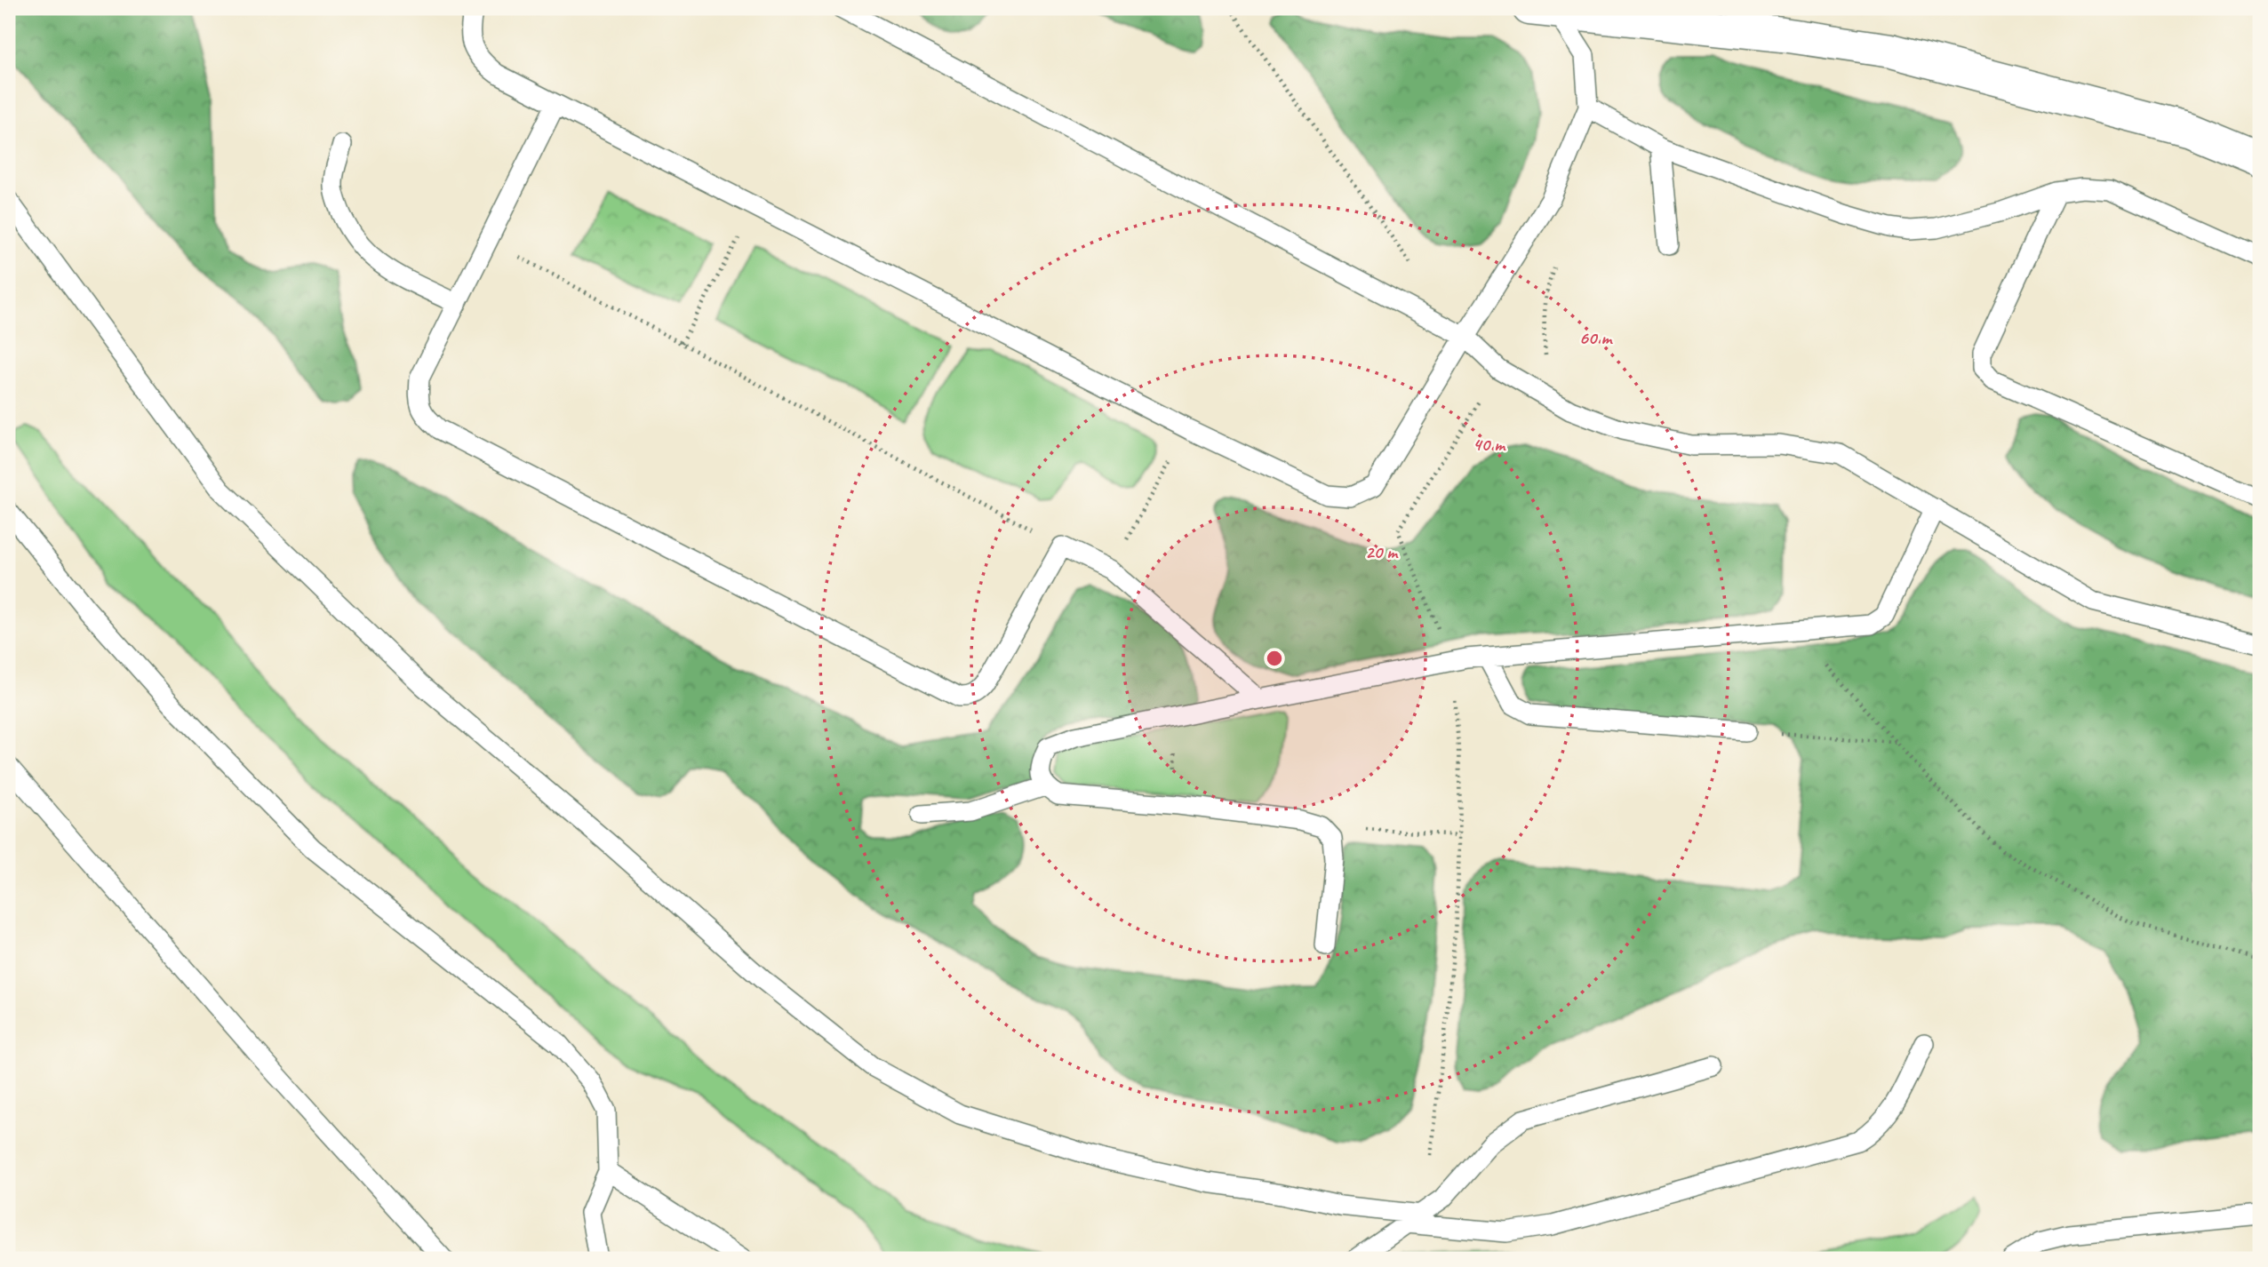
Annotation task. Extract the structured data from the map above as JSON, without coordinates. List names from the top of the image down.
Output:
{
  "rings": ["60 m", "40 m", "20 m"]
}
